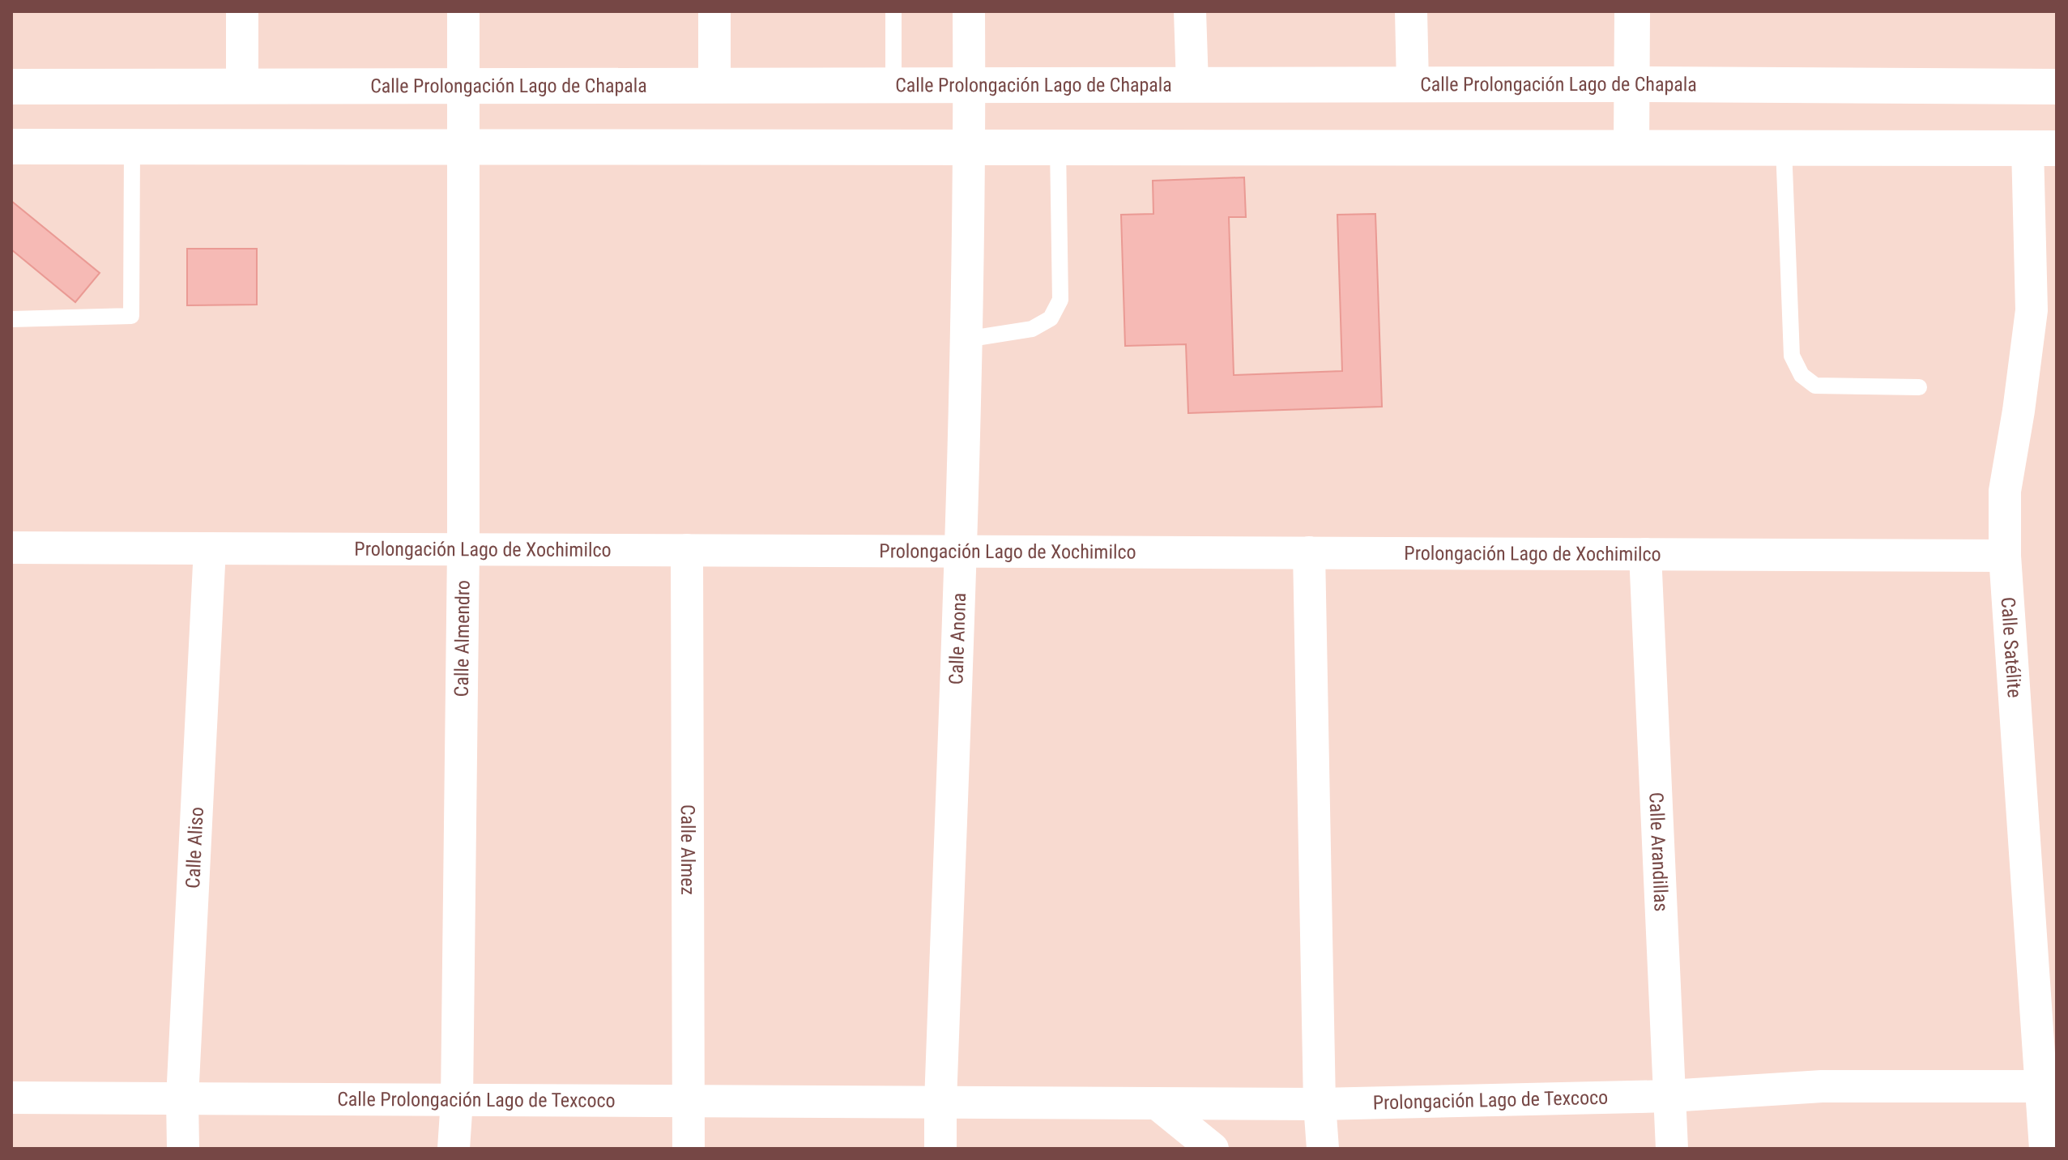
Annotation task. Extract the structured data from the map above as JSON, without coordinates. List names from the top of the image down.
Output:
{
  "streets": {
    "main road": ["Calle Prolongación Lago de Chapala"],
    "street": [
      "Prolongación Lago de Xochimilco",
      "Calle Almendro",
      "Calle Anona",
      "Calle Satélite",
      "Calle Aliso",
      "Calle Almez",
      "Calle Arandillas",
      "Calle Prolongación Lago de Texcoco",
      "Prolongación Lago de Texcoco"
    ]
  },
  "crossings": [
    ["Calle Prolongación Lago de Chapala", "Calle Almendro"],
    ["Calle Prolongación Lago de Chapala", "Calle Anona"],
    ["Prolongación Lago de Xochimilco", "Calle Almendro"],
    ["Prolongación Lago de Xochimilco", "Calle Anona"],
    ["Prolongación Lago de Xochimilco", "Calle Satélite"],
    ["Prolongación Lago de Xochimilco", "Calle Aliso"],
    ["Prolongación Lago de Xochimilco", "Calle Almez"],
    ["Prolongación Lago de Xochimilco", "Calle Arandillas"],
    ["Calle Almendro", "Calle Prolongación Lago de Texcoco"],
    ["Calle Anona", "Calle Prolongación Lago de Texcoco"],
    ["Calle Anona", "Prolongación Lago de Texcoco"],
    ["Calle Satélite", "Prolongación Lago de Texcoco"],
    ["Calle Aliso", "Calle Prolongación Lago de Texcoco"],
    ["Calle Almez", "Calle Prolongación Lago de Texcoco"],
    ["Calle Arandillas", "Prolongación Lago de Texcoco"],
    ["Calle Prolongación Lago de Texcoco", "Prolongación Lago de Texcoco"]
  ]
}
